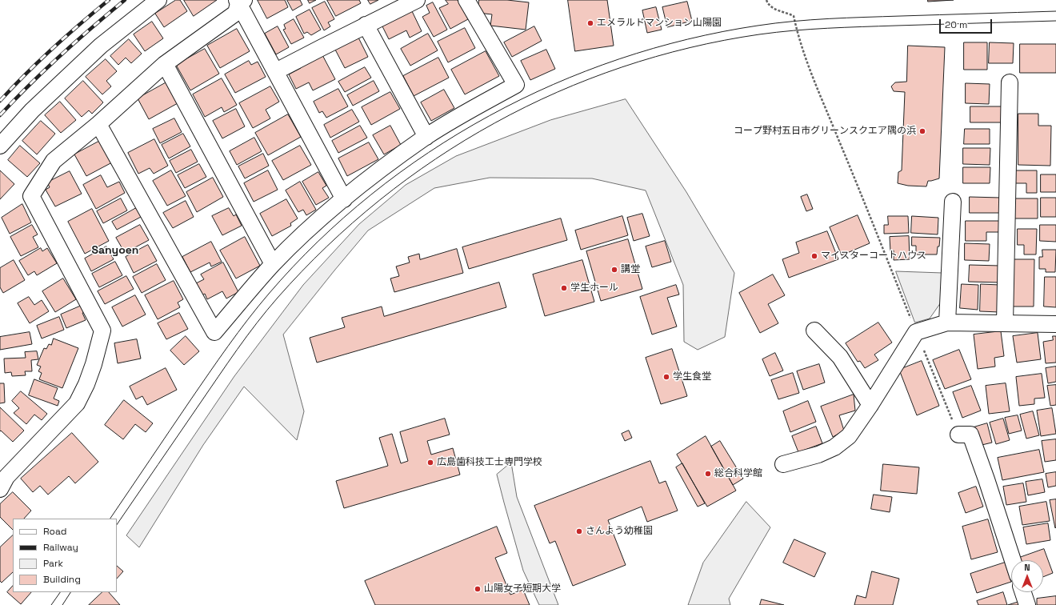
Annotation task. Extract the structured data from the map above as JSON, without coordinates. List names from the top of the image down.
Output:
{
  "districts": ["Sanyoen"],
  "places": [
    "エメラルドマンション山陽園",
    "コープ野村五日市グリーンスクエア隅の浜",
    "マイスターコートハウス",
    "講堂",
    "学生ホール",
    "学生食堂",
    "広島歯科技工士専門学校",
    "総合科学館",
    "さんよう幼稚園",
    "山陽女子短期大学"
  ],
  "legend": [
    "Road",
    "Railway",
    "Park",
    "Building"
  ],
  "scale_bar": "20 m",
  "north": "top"
}
